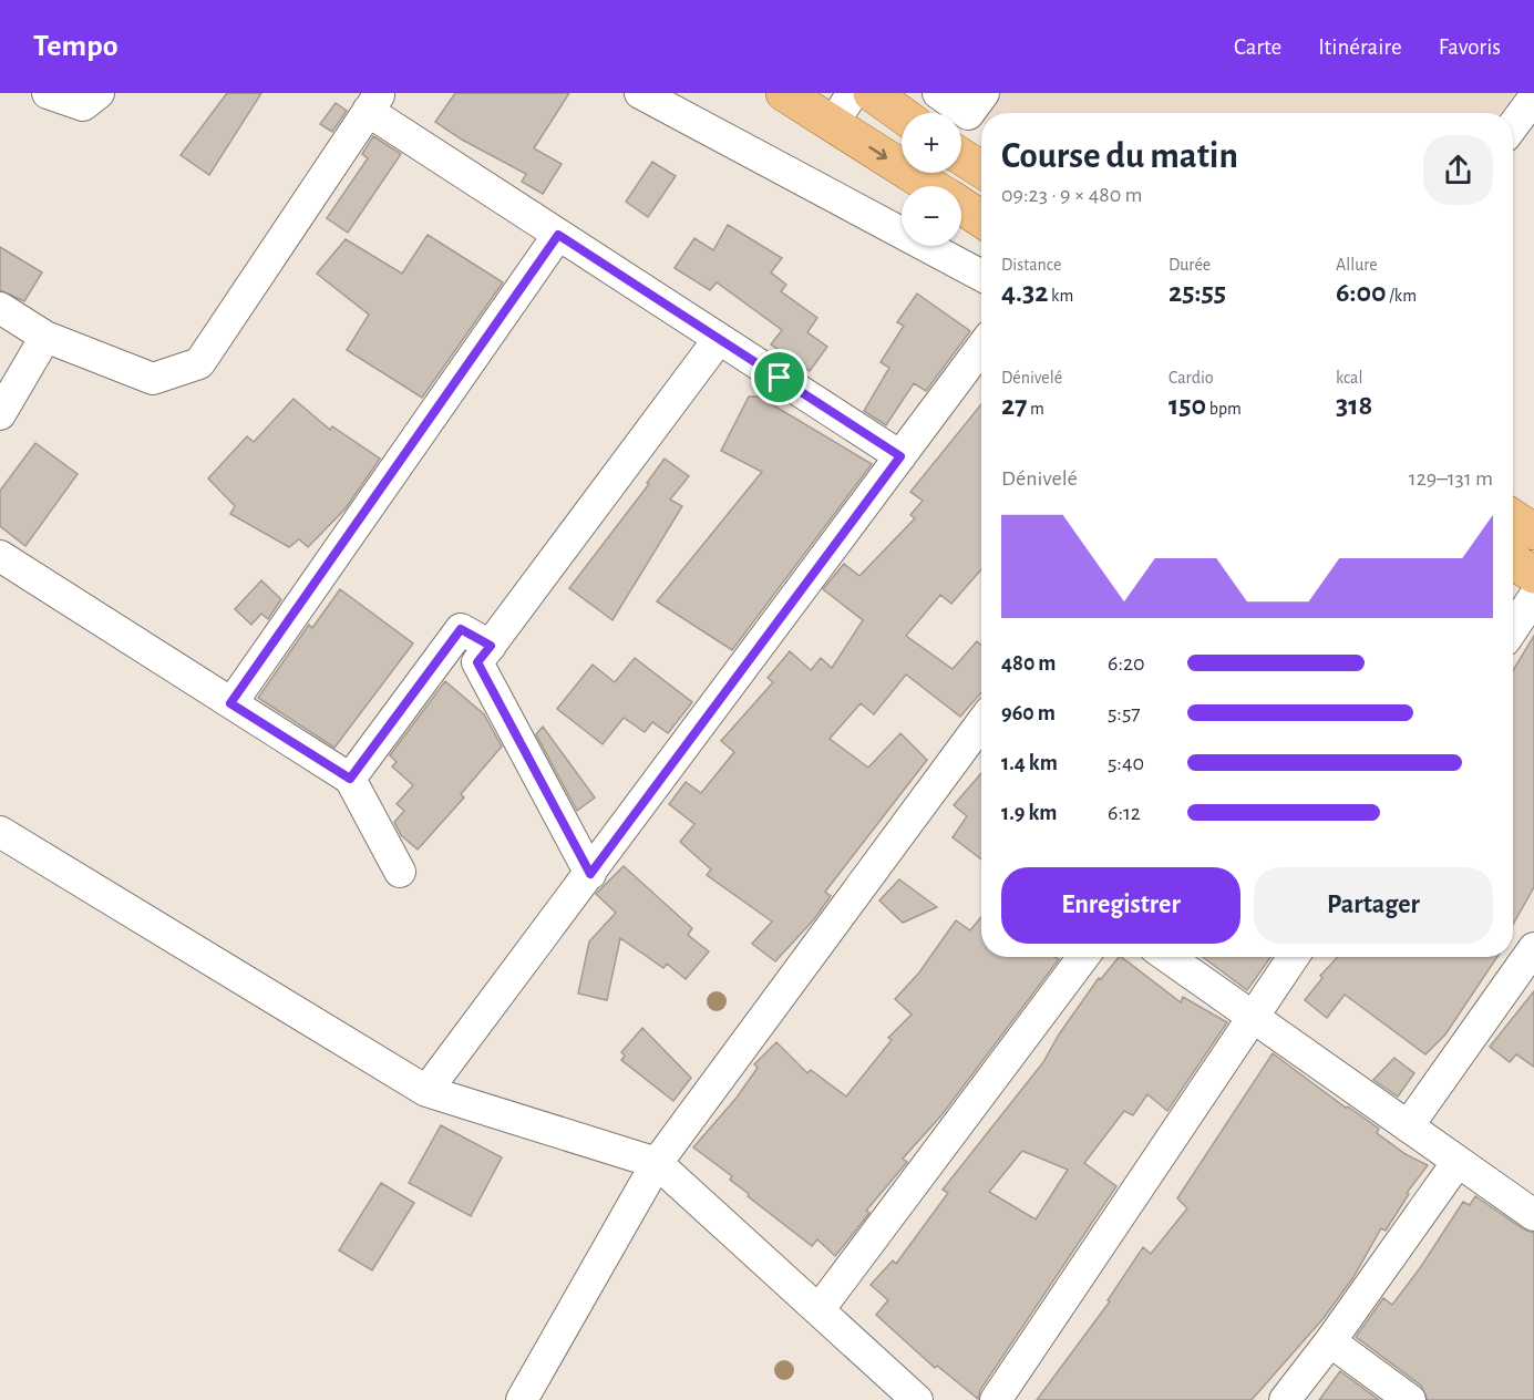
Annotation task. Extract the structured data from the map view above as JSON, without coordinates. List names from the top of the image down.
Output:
{
  "page": {
    "header": "Tempo",
    "nav": ["Carte", "Itinéraire", "Favoris"],
    "map_buttons": ["+", "−"],
    "heading": ["Course du matin", "09:23 · 9 × 480 m"],
    "stats": [
      ["Distance", "4.32 km"],
      ["Durée", "25:55"],
      ["Allure", "6:00 /km"],
      ["Dénivelé", "27 m"],
      ["Cardio", "150 bpm"],
      ["kcal", "318"]
    ],
    "chart": ["Dénivelé", "129–131 m"],
    "list": [
      {
        "name": "480 m",
        "note": "6:20"
      },
      {
        "name": "960 m",
        "note": "5:57"
      },
      {
        "name": "1.4 km",
        "note": "5:40"
      },
      {
        "name": "1.9 km",
        "note": "6:12"
      }
    ],
    "buttons": ["Enregistrer", "Partager"]
  }
}
